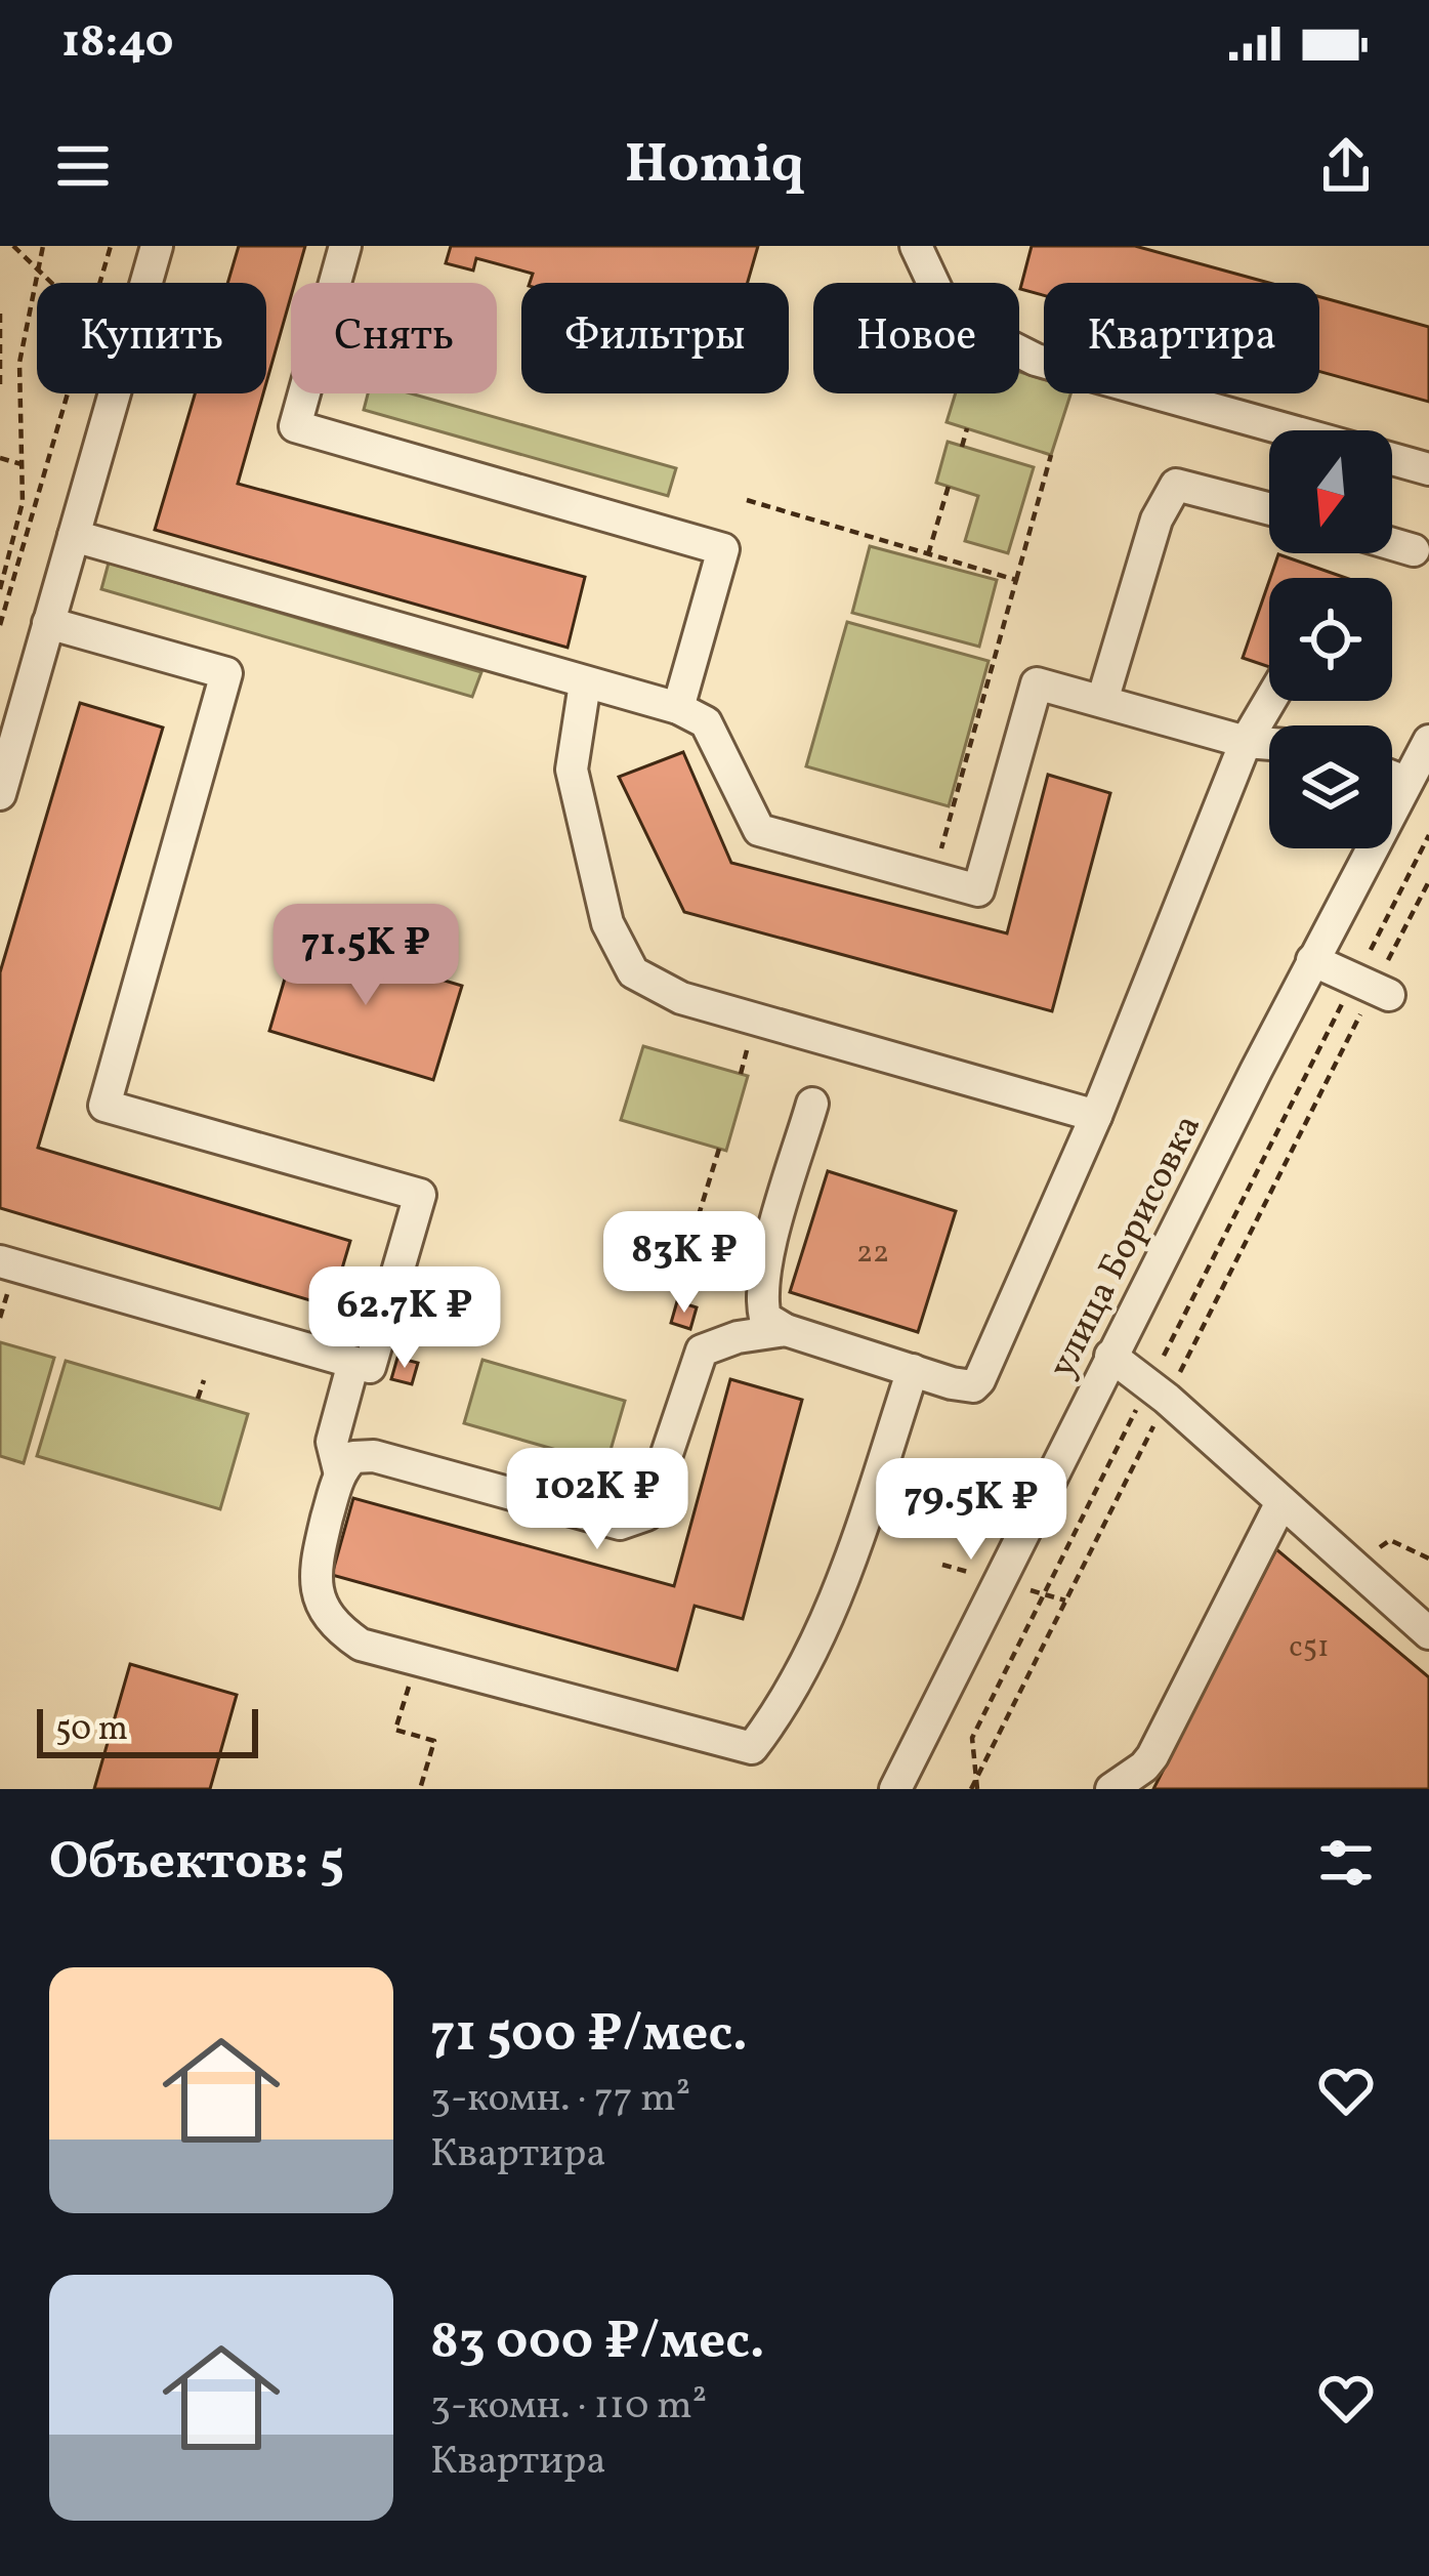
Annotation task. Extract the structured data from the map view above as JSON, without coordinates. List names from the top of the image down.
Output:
{
  "streets": {
    "street": ["улица Борисовка"]
  },
  "house_numbers": ["22", "с51"],
  "scale_bar": "50 m",
  "north": "bottom",
  "page": {
    "status": "18:40",
    "header": "Homiq",
    "chip": [
      "Купить",
      "Снять",
      "Фильтры",
      "Новое",
      "Квартира"
    ],
    "price": [
      "71.5K ₽",
      "83K ₽",
      "62.7K ₽",
      "102K ₽",
      "79.5K ₽"
    ],
    "scale": "50 m",
    "heading": "Объектов: 5",
    "list": [
      {
        "name": "71 500 ₽/мес.",
        "note": "3-комн. · 77 m² · Квартира"
      },
      {
        "name": "83 000 ₽/мес.",
        "note": "3-комн. · 110 m² · Квартира"
      }
    ]
  }
}
